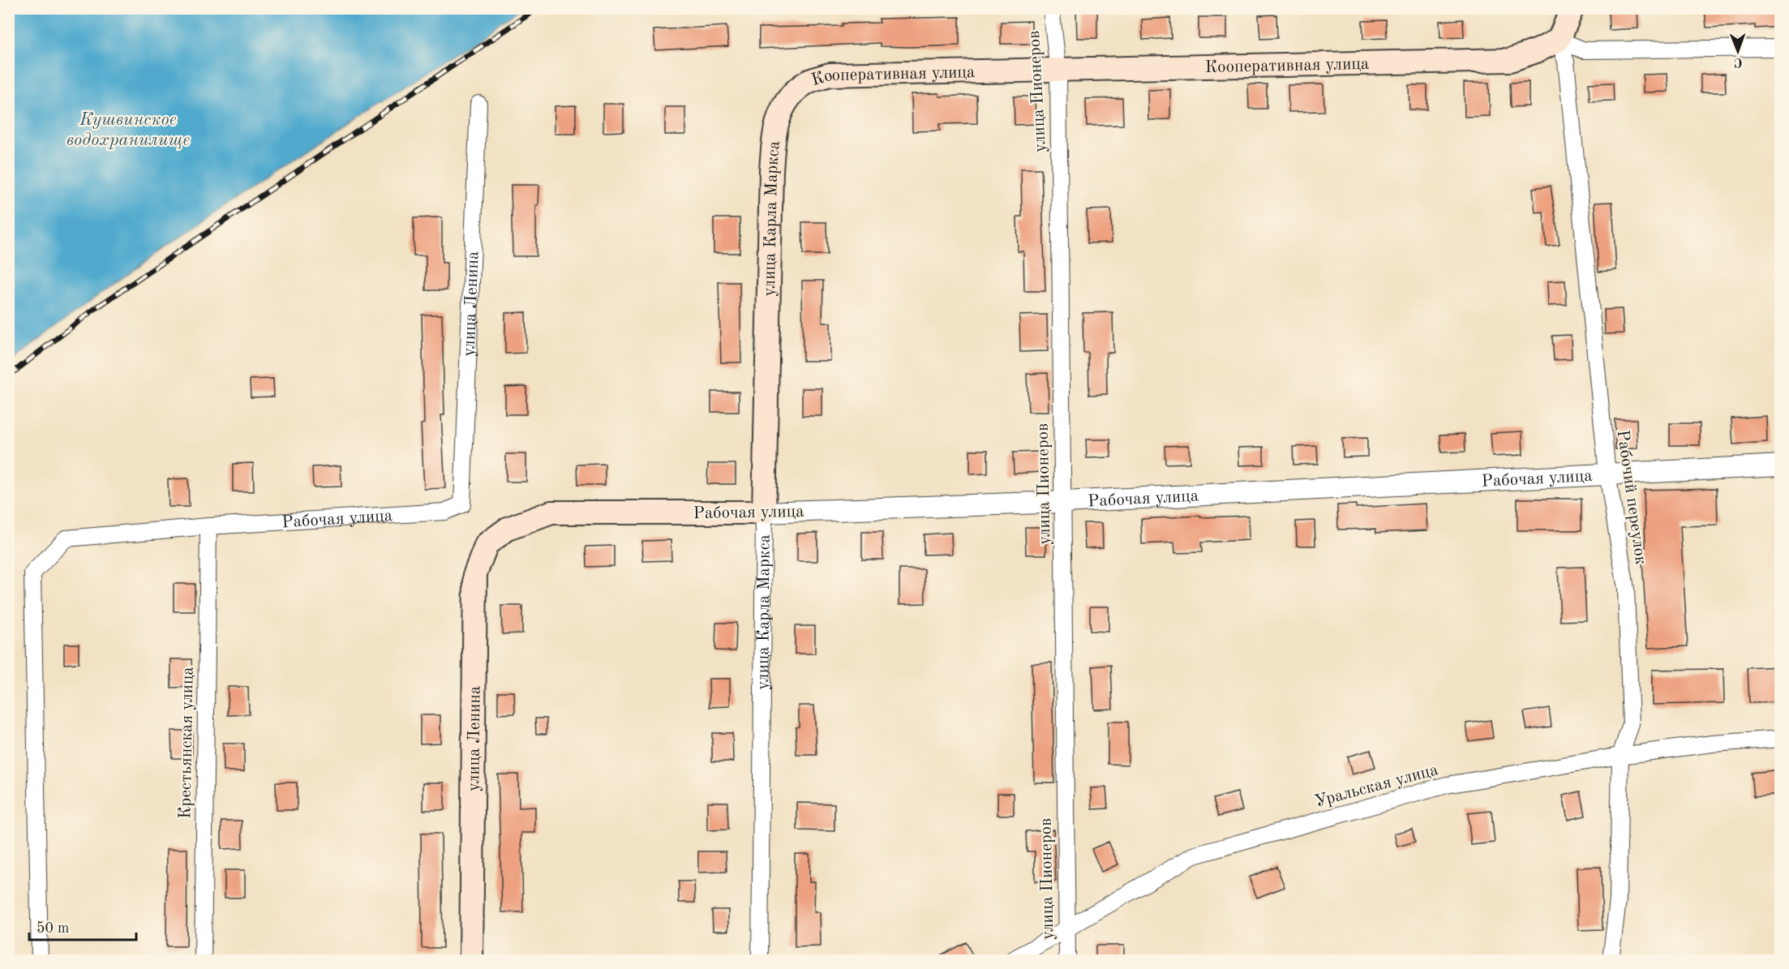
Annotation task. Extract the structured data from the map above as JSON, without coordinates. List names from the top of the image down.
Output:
{
  "streets": {
    "main road": [
      "Кооперативная улица",
      "улица Карла Маркса",
      "улица Ленина",
      "Рабочая улица"
    ],
    "street": [
      "улица Пионеров",
      "Рабочий переулок",
      "Крестьянская улица",
      "Уральская улица"
    ]
  },
  "crossings": [
    ["Кооперативная улица", "улица Пионеров"],
    ["Кооперативная улица", "улица Карла Маркса"],
    ["Кооперативная улица", "Рабочий переулок"],
    ["улица Пионеров", "Рабочая улица"],
    ["улица Пионеров", "Уральская улица"],
    ["улица Карла Маркса", "Рабочая улица"],
    ["улица Ленина", "Рабочая улица"],
    ["Рабочая улица", "Рабочий переулок"],
    ["Рабочая улица", "Крестьянская улица"],
    ["Рабочий переулок", "Уральская улица"]
  ],
  "water": ["Кушвинское водохранилище"],
  "scale_bar": "50 m",
  "north": "bottom"
}
